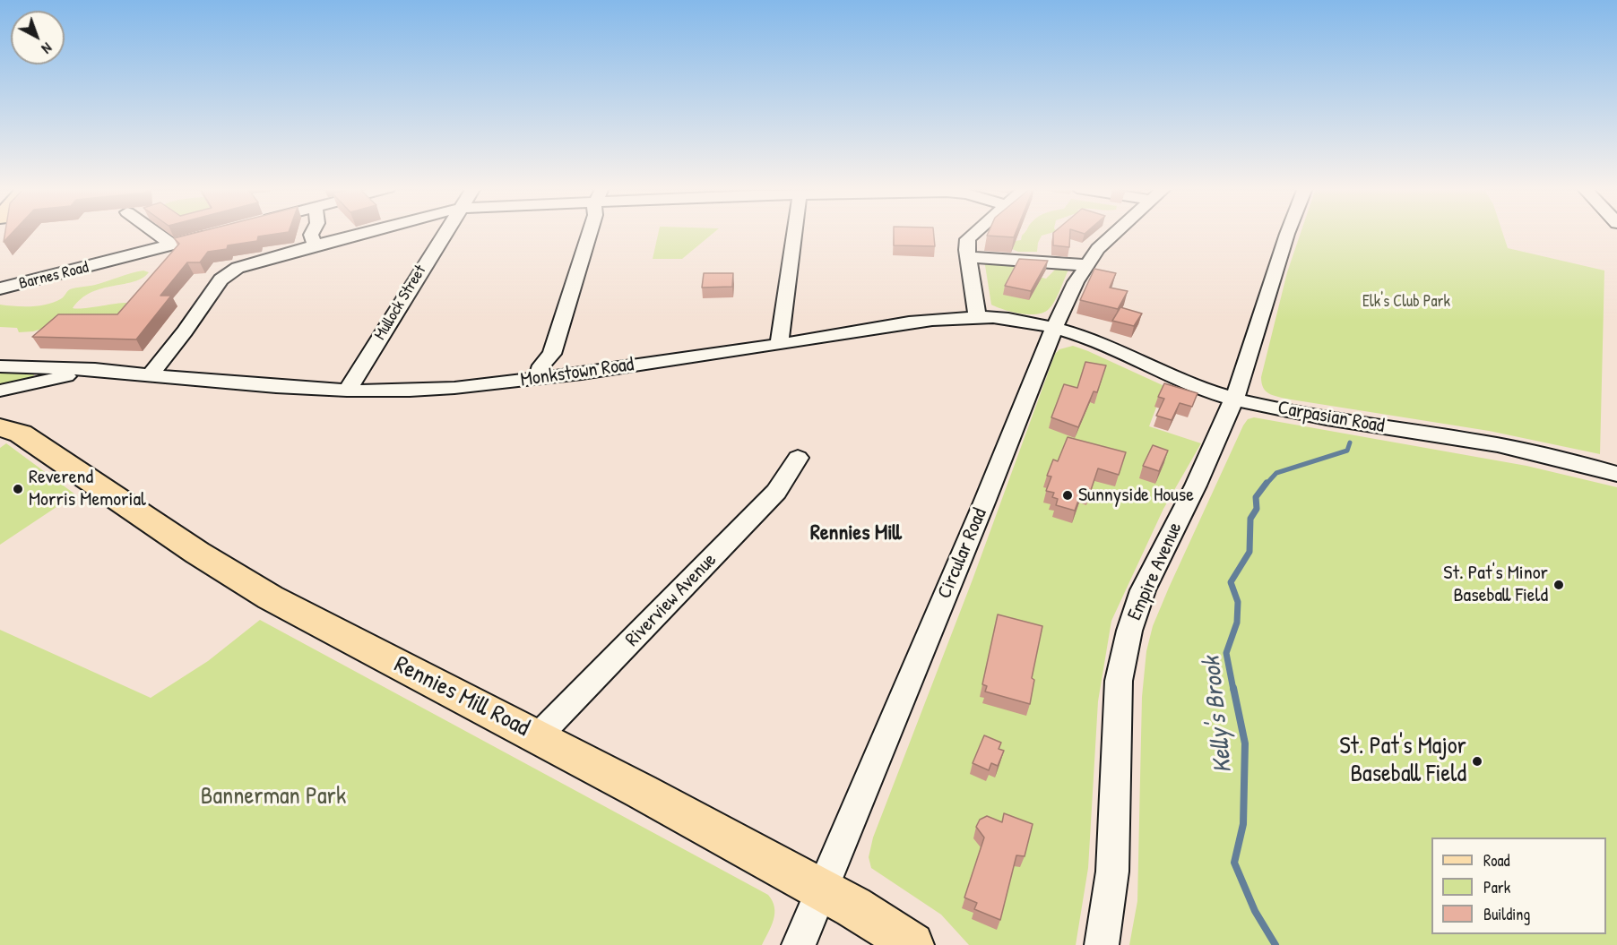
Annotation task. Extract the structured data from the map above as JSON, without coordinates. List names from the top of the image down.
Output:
{
  "streets": {
    "main road": ["Rennies Mill Road"],
    "street": [
      "Barnes Road",
      "Mullock Street",
      "Monkstown Road",
      "Carpasian Road",
      "Circular Road",
      "Empire Avenue",
      "Riverview Avenue"
    ]
  },
  "crossings": [
    ["Mullock Street", "Monkstown Road"],
    ["Monkstown Road", "Carpasian Road"],
    ["Monkstown Road", "Circular Road"],
    ["Carpasian Road", "Circular Road"],
    ["Carpasian Road", "Empire Avenue"],
    ["Circular Road", "Rennies Mill Road"],
    ["Riverview Avenue", "Rennies Mill Road"]
  ],
  "districts": ["Rennies Mill"],
  "water": ["Kelly's Brook"],
  "parks": ["Elk's Club Park", "Bannerman Park"],
  "places": [
    "Reverend Morris Memorial",
    "Sunnyside House",
    "St. Pat's Minor Baseball Field",
    "St. Pat's Major Baseball Field"
  ],
  "legend": ["Road", "Park", "Building"],
  "north": "bottom right"
}
